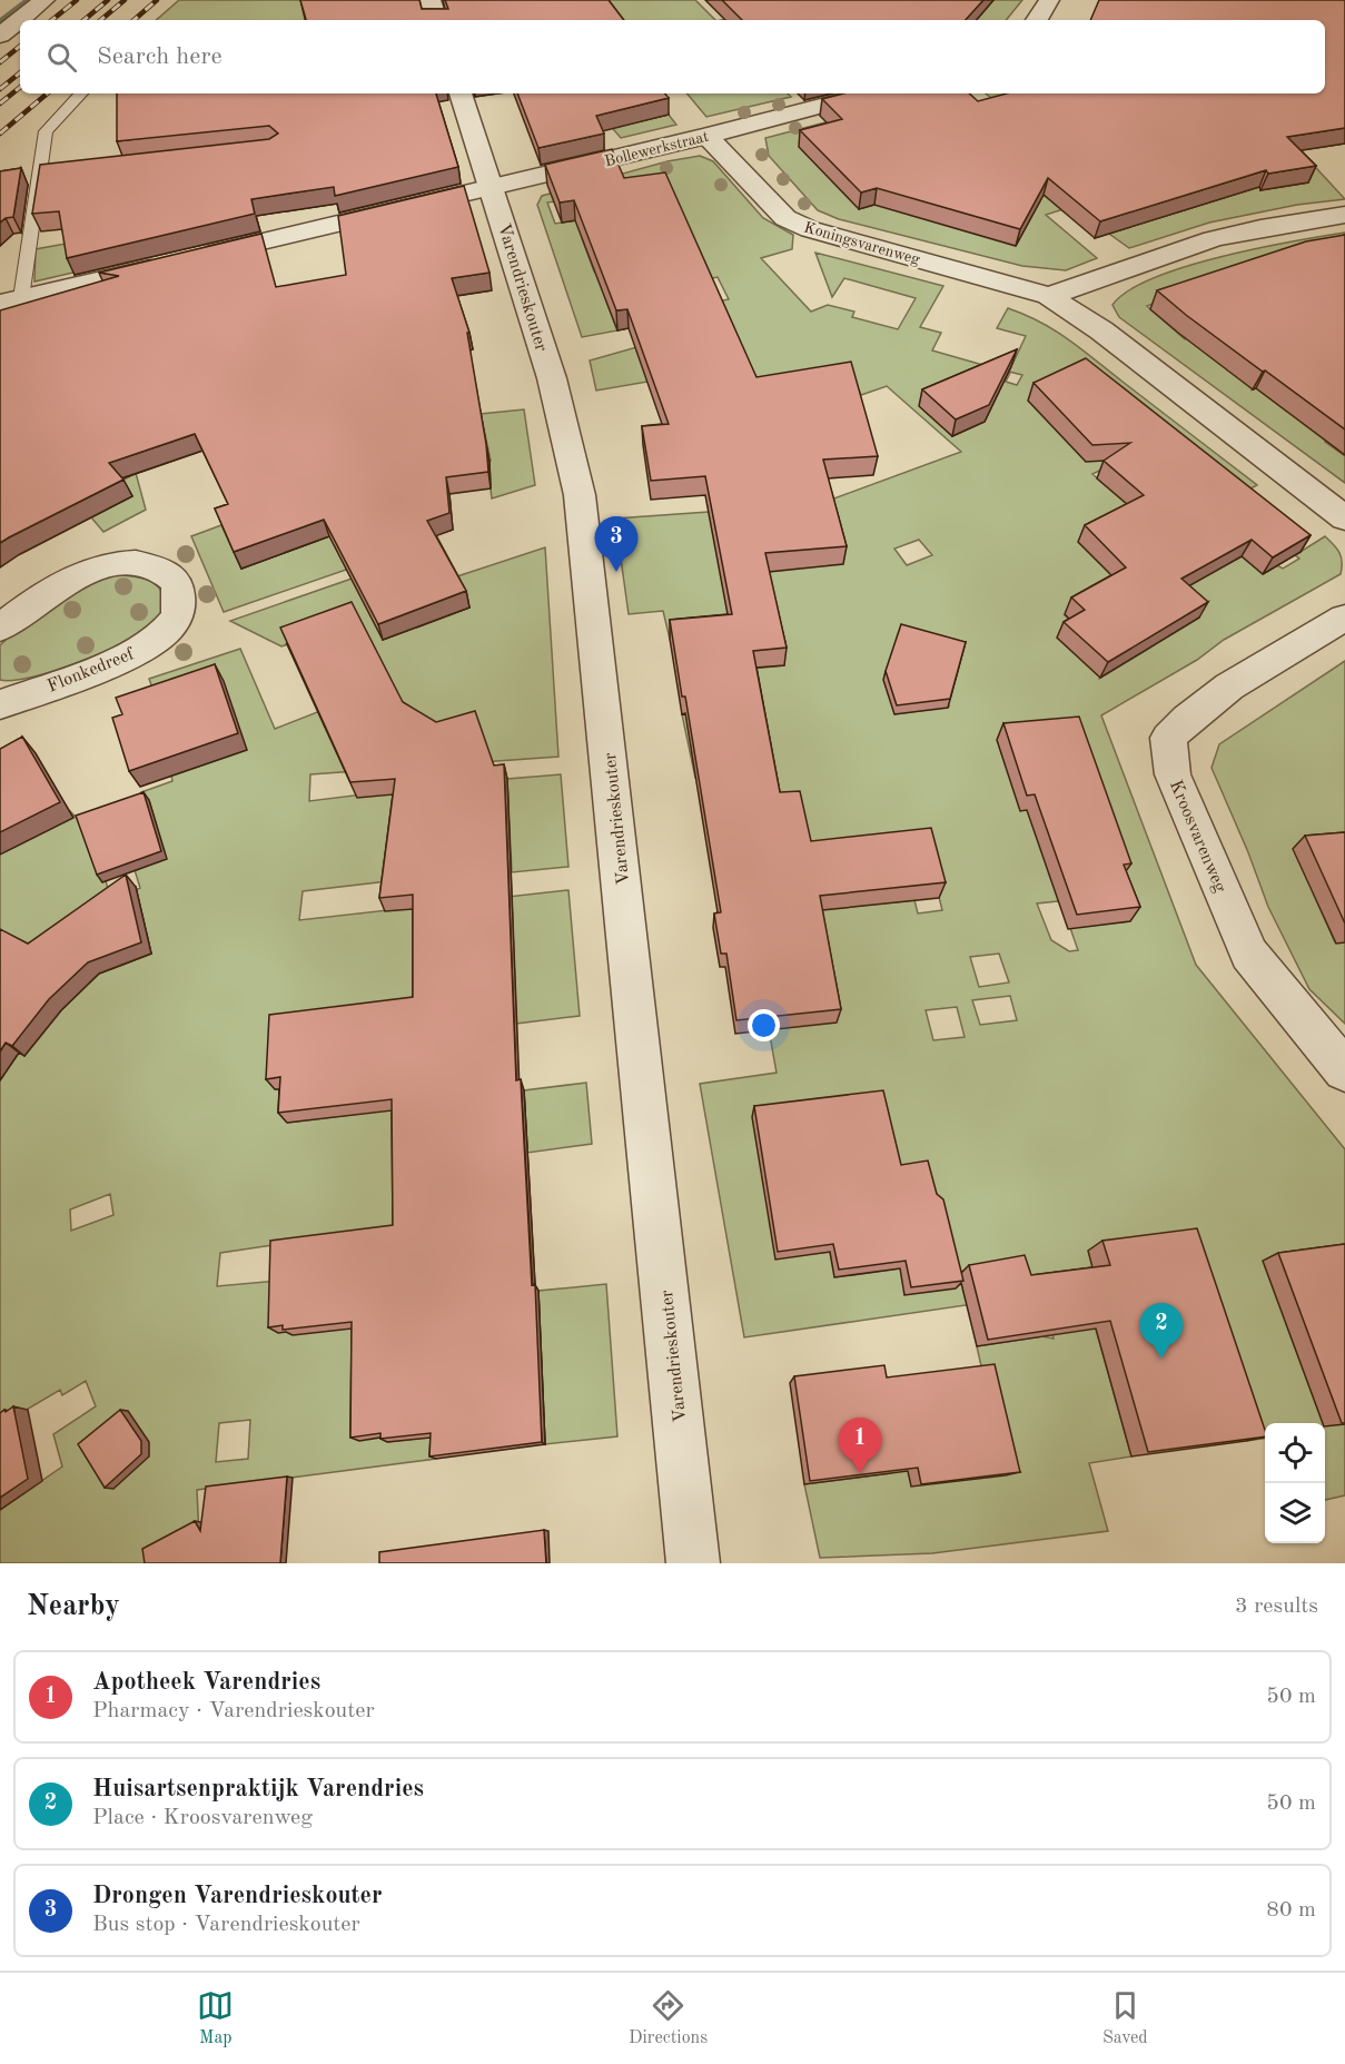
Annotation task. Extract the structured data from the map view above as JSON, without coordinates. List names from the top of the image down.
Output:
{
  "streets": {
    "street": [
      "Bollewerkstraat",
      "Koningsvarenweg",
      "Varendrieskouter",
      "Flonkedreef",
      "Kroosvarenweg"
    ]
  },
  "crossings": [
    ["Bollewerkstraat", "Koningsvarenweg"],
    ["Bollewerkstraat", "Varendrieskouter"]
  ],
  "page": {
    "search": "Search here",
    "pins": ["3", "2", "1"],
    "heading": ["Nearby", "3 results"],
    "list": [
      {
        "mark": "1",
        "name": "Apotheek Varendries",
        "note": "Pharmacy · Varendrieskouter",
        "value": "50 m"
      },
      {
        "mark": "2",
        "name": "Huisartsenpraktijk Varendries",
        "note": "Place · Kroosvarenweg",
        "value": "50 m"
      },
      {
        "mark": "3",
        "name": "Drongen Varendrieskouter",
        "note": "Bus stop · Varendrieskouter",
        "value": "80 m"
      }
    ],
    "nav": ["Map", "Directions", "Saved"]
  }
}
